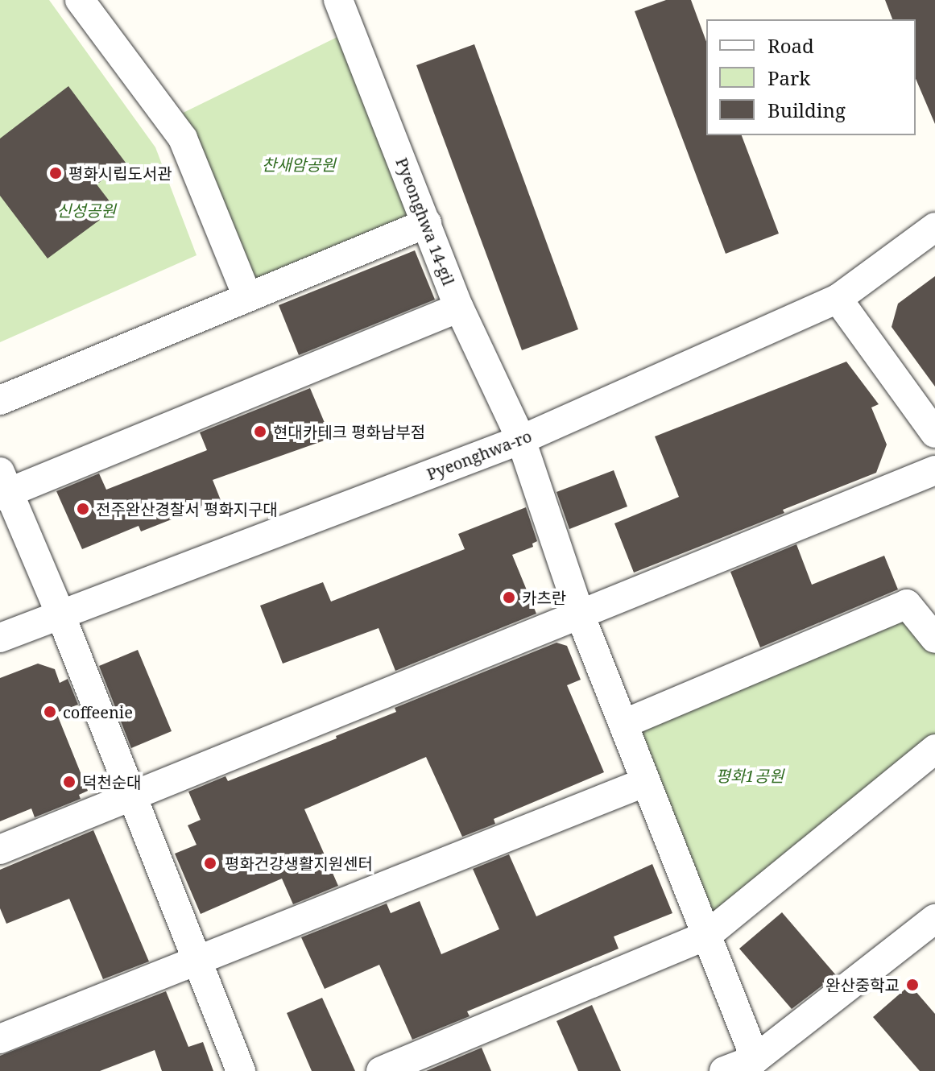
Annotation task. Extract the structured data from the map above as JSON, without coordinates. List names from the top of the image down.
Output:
{
  "streets": {
    "street": ["Pyeonghwa 14-gil", "Pyeonghwa-ro"]
  },
  "crossings": [
    ["Pyeonghwa 14-gil", "Pyeonghwa-ro"]
  ],
  "parks": ["찬새암공원", "신성공원", "평화1공원"],
  "places": [
    "평화시립도서관",
    "현대카테크 평화남부점",
    "전주완산경찰서 평화지구대",
    "카츠란",
    "coffeenie",
    "덕천순대",
    "평화건강생활지원센터",
    "완산중학교"
  ],
  "legend": ["Road", "Park", "Building"]
}
